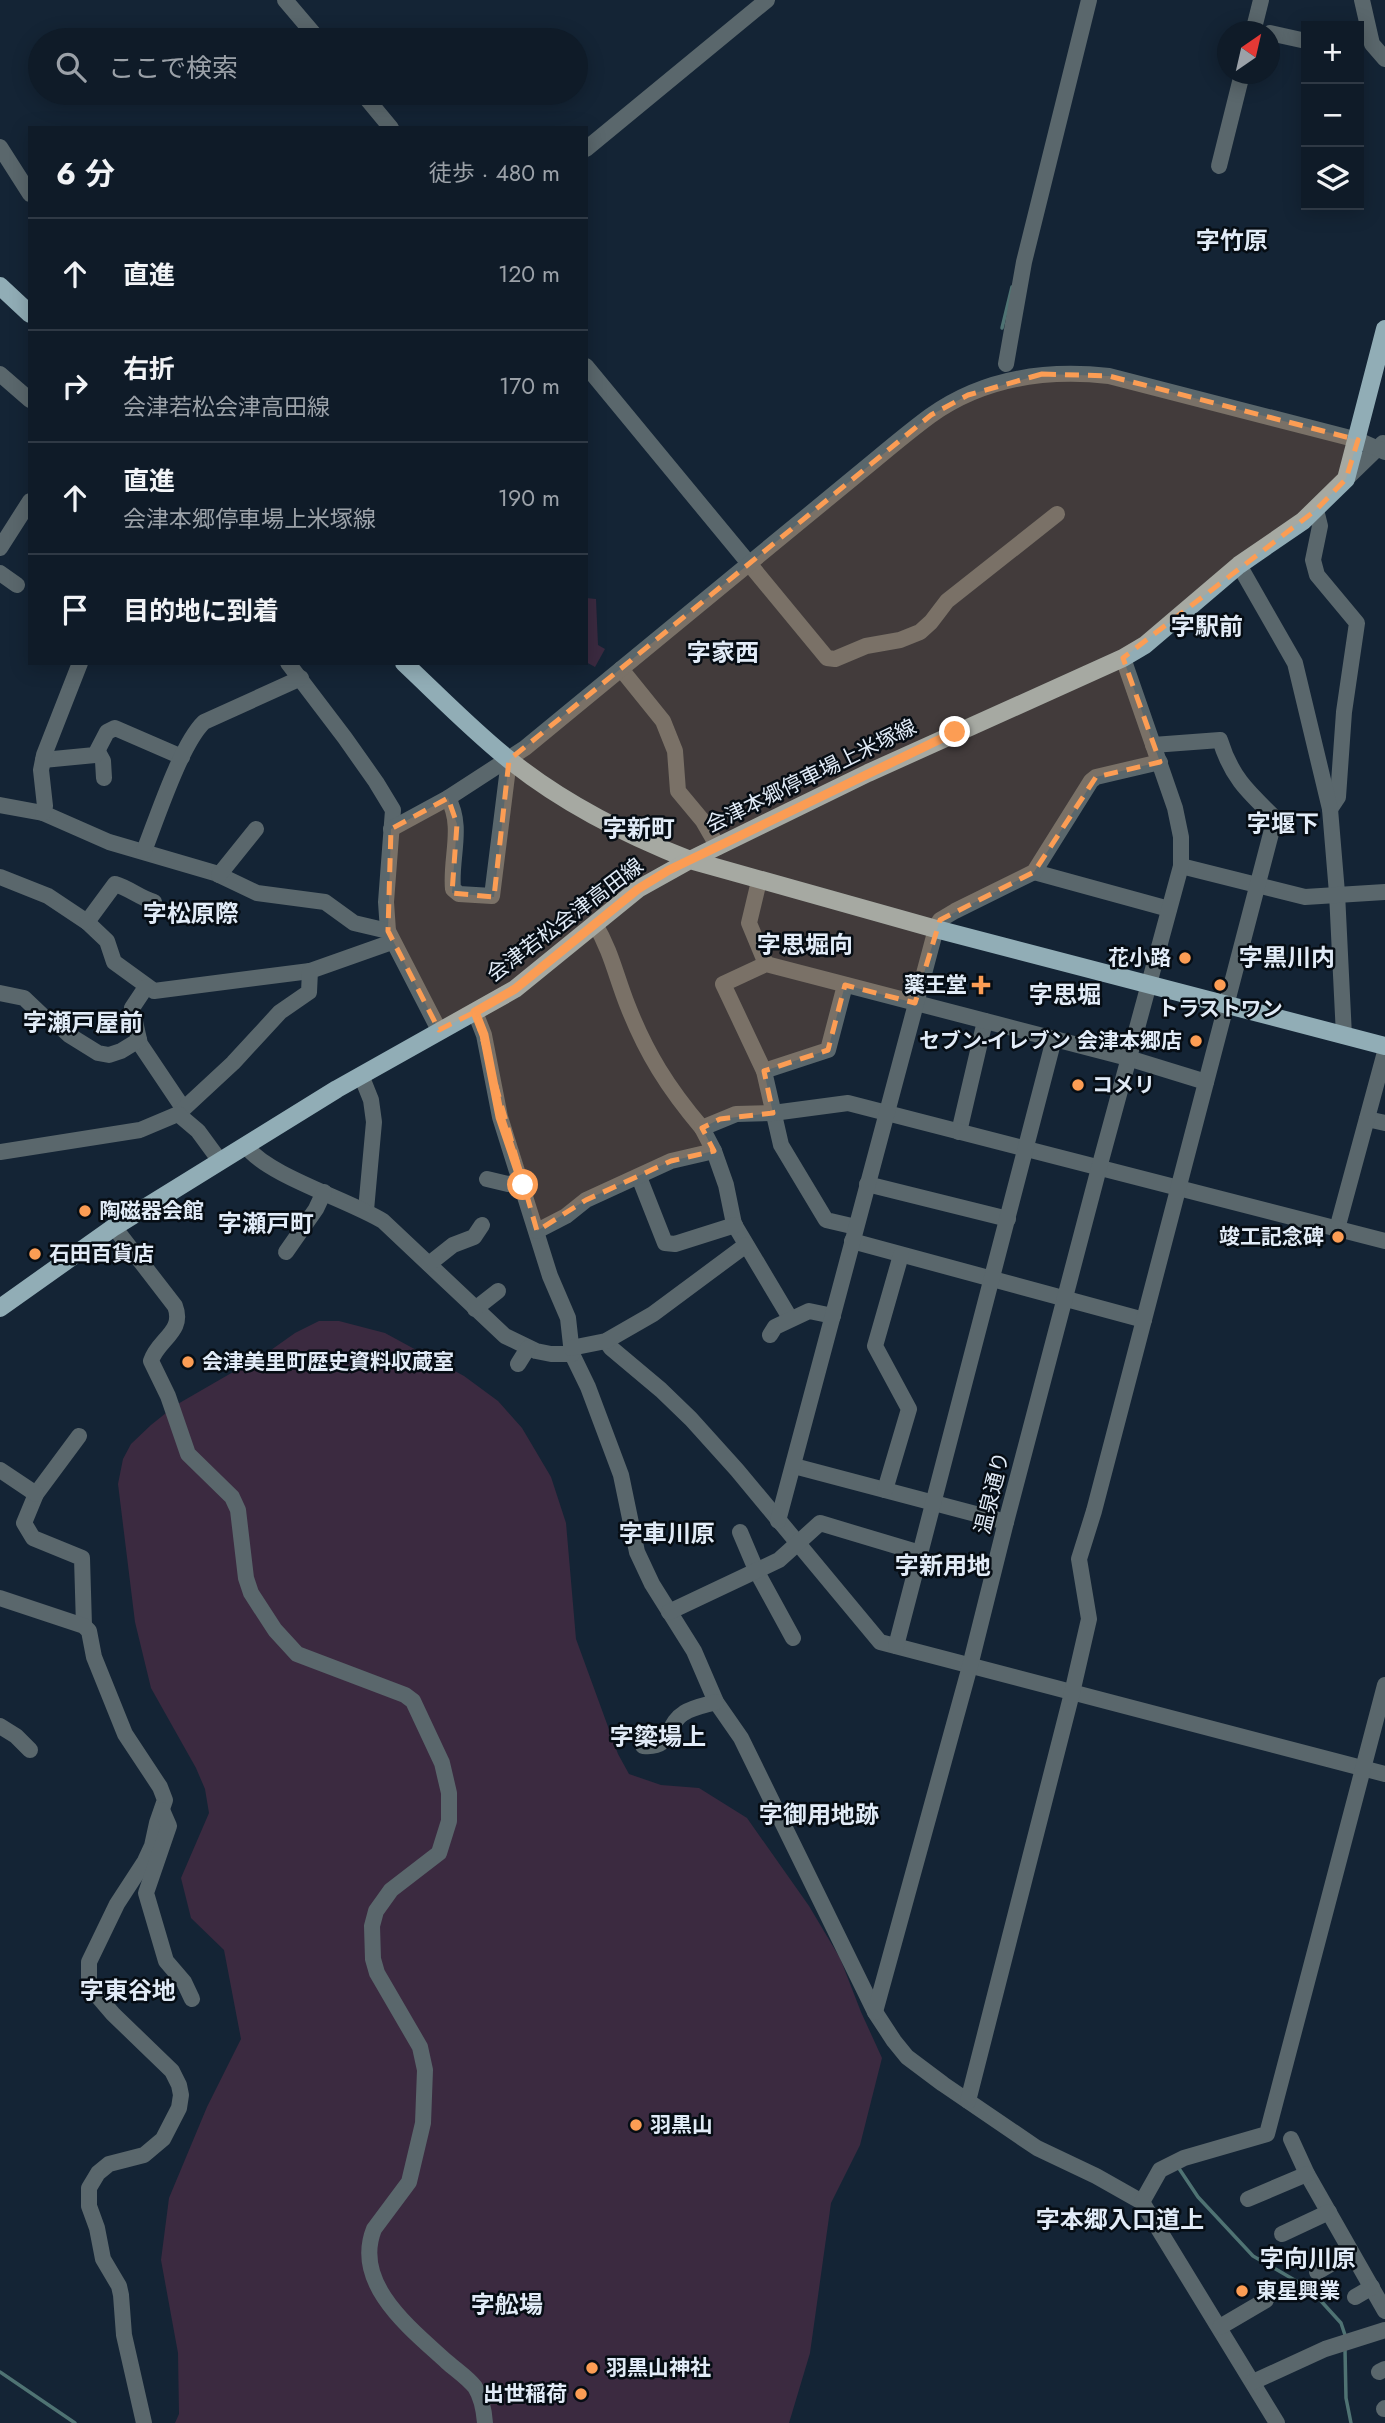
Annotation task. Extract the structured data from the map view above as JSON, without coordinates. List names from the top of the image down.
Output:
{
  "streets": {
    "main road": ["会津本郷停車場上米塚線", "会津若松会津高田線"],
    "street": ["温泉通り"]
  },
  "crossings": [
    ["会津本郷停車場上米塚線", "会津若松会津高田線"],
    ["会津本郷停車場上米塚線", "温泉通り"]
  ],
  "districts": [
    "字竹原",
    "字駅前",
    "字家西",
    "字堰下",
    "字新町",
    "字松原際",
    "字思堀向",
    "字黒川内",
    "字思堀",
    "字瀬戸屋前",
    "字瀬戸町",
    "字車川原",
    "字新用地",
    "字簗場上",
    "字御用地跡",
    "字東谷地",
    "字本郷入口道上",
    "字向川原",
    "字舩場"
  ],
  "places": {
    "other": [
      "花小路",
      "トラストワン",
      "セブン-イレブン 会津本郷店",
      "コメリ",
      "陶磁器会館",
      "竣工記念碑",
      "石田百貨店",
      "会津美里町歴史資料収蔵室",
      "羽黒山",
      "東星興業",
      "羽黒山神社",
      "出世稲荷"
    ],
    "health": ["薬王堂"]
  },
  "north": "top right",
  "page": {
    "map_buttons": ["+", "−"],
    "search": "ここで検索",
    "heading": ["6 分", "徒歩 · 480 m"],
    "list": [
      ["直進", "120 m"],
      ["右折", "会津若松会津高田線", "170 m"],
      ["直進", "会津本郷停車場上米塚線", "190 m"],
      "目的地に到着"
    ]
  }
}
